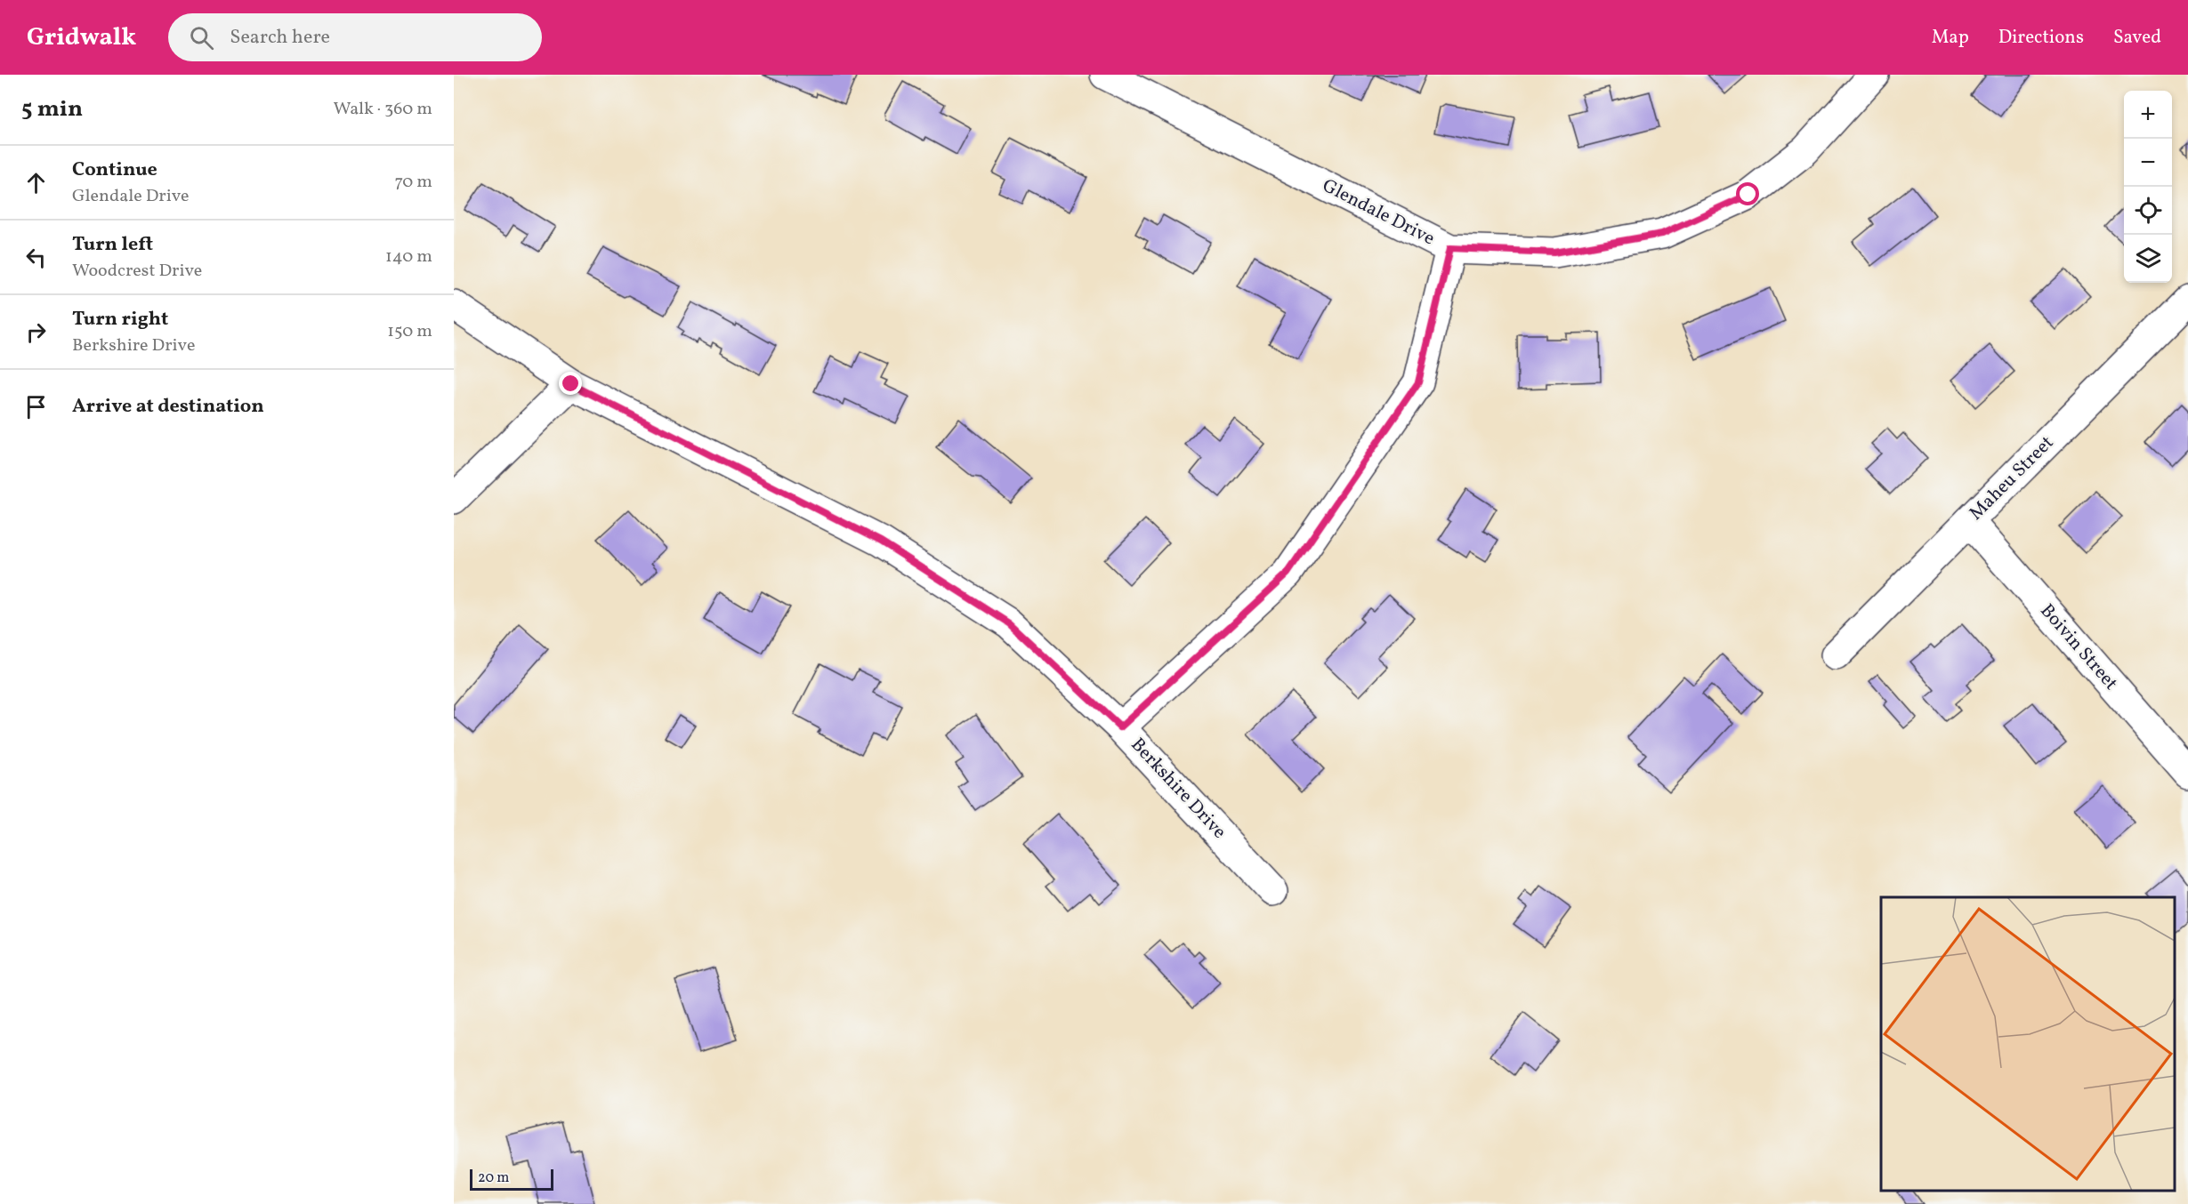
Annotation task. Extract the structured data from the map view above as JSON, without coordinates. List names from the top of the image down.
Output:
{
  "streets": {
    "street": [
      "Glendale Drive",
      "Maheu Street",
      "Boivin Street",
      "Berkshire Drive"
    ]
  },
  "crossings": [
    ["Maheu Street", "Boivin Street"]
  ],
  "scale_bar": "20 m",
  "page": {
    "header": "Gridwalk",
    "search": "Search here",
    "nav": ["Map", "Directions", "Saved"],
    "heading": ["5 min", "Walk · 360 m"],
    "map_buttons": ["+", "−"],
    "list": [
      ["Continue", "Glendale Drive", "70 m"],
      ["Turn left", "Woodcrest Drive", "140 m"],
      ["Turn right", "Berkshire Drive", "150 m"],
      "Arrive at destination"
    ],
    "scale": "20 m"
  }
}
